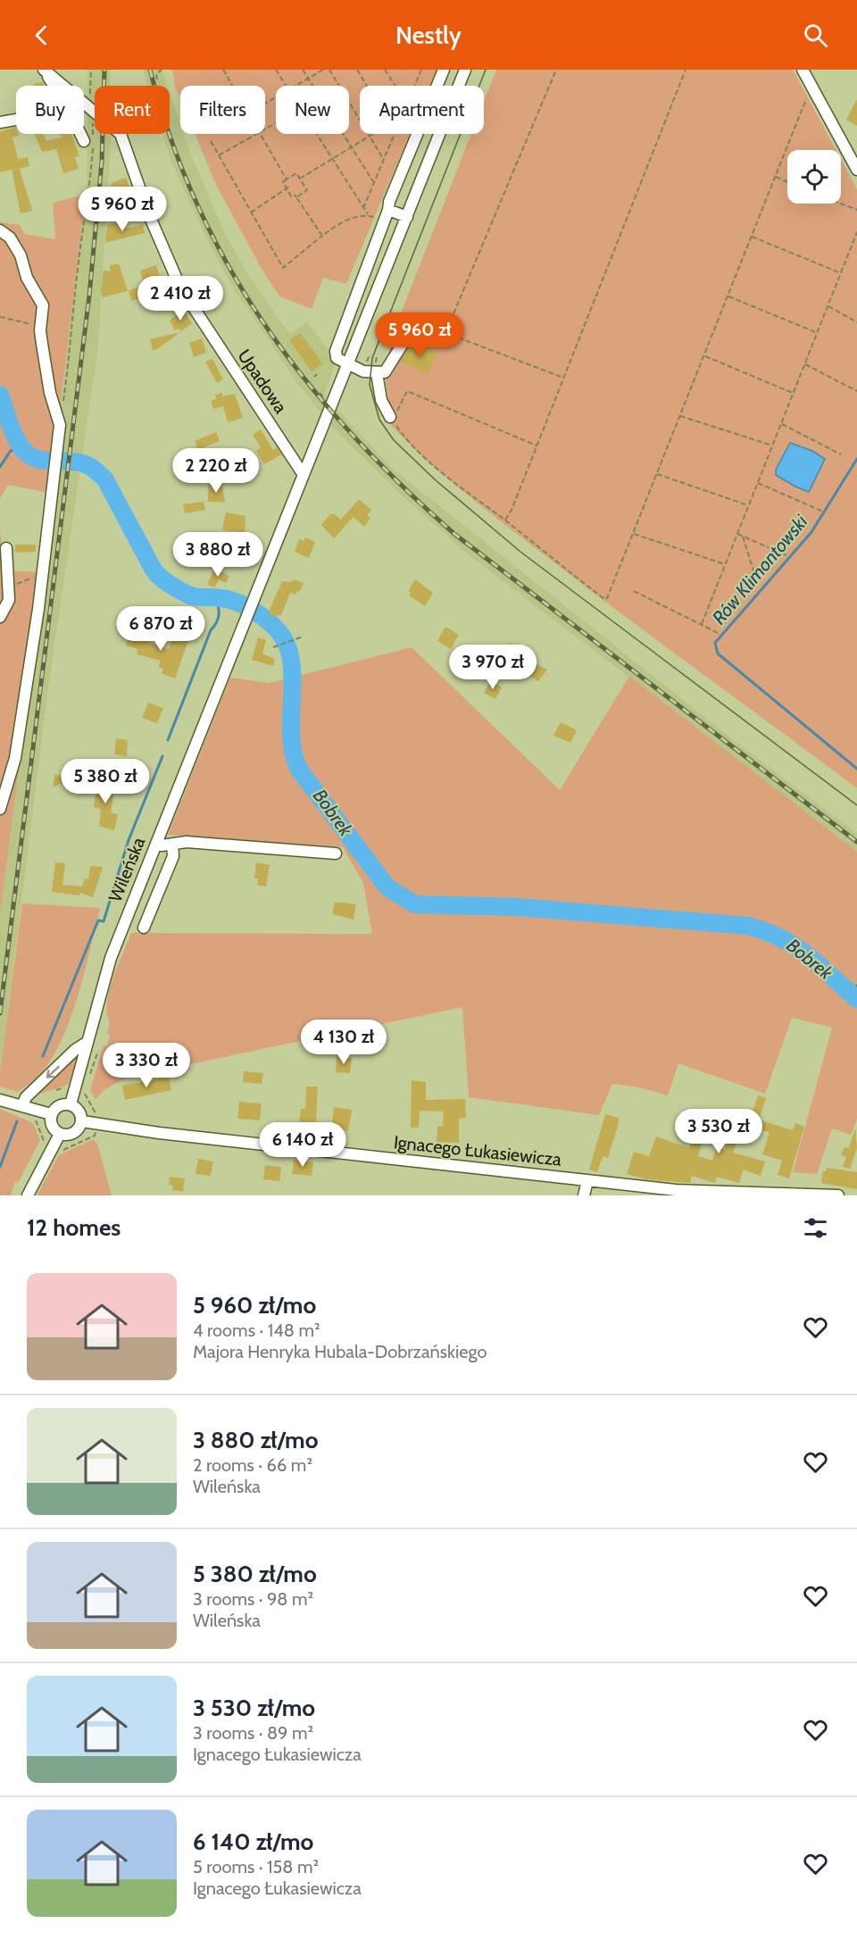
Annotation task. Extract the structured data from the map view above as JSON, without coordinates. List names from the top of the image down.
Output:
{
  "streets": {
    "street": ["Upadowa", "Wileńska", "Ignacego Łukasiewicza"]
  },
  "crossings": [
    ["Upadowa", "Wileńska"],
    ["Wileńska", "Ignacego Łukasiewicza"]
  ],
  "water": ["Rów Klimontowski", "Bobrek"],
  "page": {
    "header": "Nestly",
    "chip": [
      "Buy",
      "Rent",
      "Filters",
      "New",
      "Apartment"
    ],
    "price": [
      "5 960 zł",
      "2 410 zł",
      "5 960 zł",
      "2 220 zł",
      "3 880 zł",
      "6 870 zł",
      "3 970 zł",
      "5 380 zł",
      "4 130 zł",
      "3 330 zł",
      "3 530 zł",
      "6 140 zł"
    ],
    "heading": "12 homes",
    "list": [
      {
        "name": "5 960 zł/mo",
        "note": "4 rooms · 148 m² · Majora Henryka Hubala-Dobrzańskiego"
      },
      {
        "name": "3 880 zł/mo",
        "note": "2 rooms · 66 m² · Wileńska"
      },
      {
        "name": "5 380 zł/mo",
        "note": "3 rooms · 98 m² · Wileńska"
      },
      {
        "name": "3 530 zł/mo",
        "note": "3 rooms · 89 m² · Ignacego Łukasiewicza"
      },
      {
        "name": "6 140 zł/mo",
        "note": "5 rooms · 158 m² · Ignacego Łukasiewicza"
      }
    ]
  }
}
